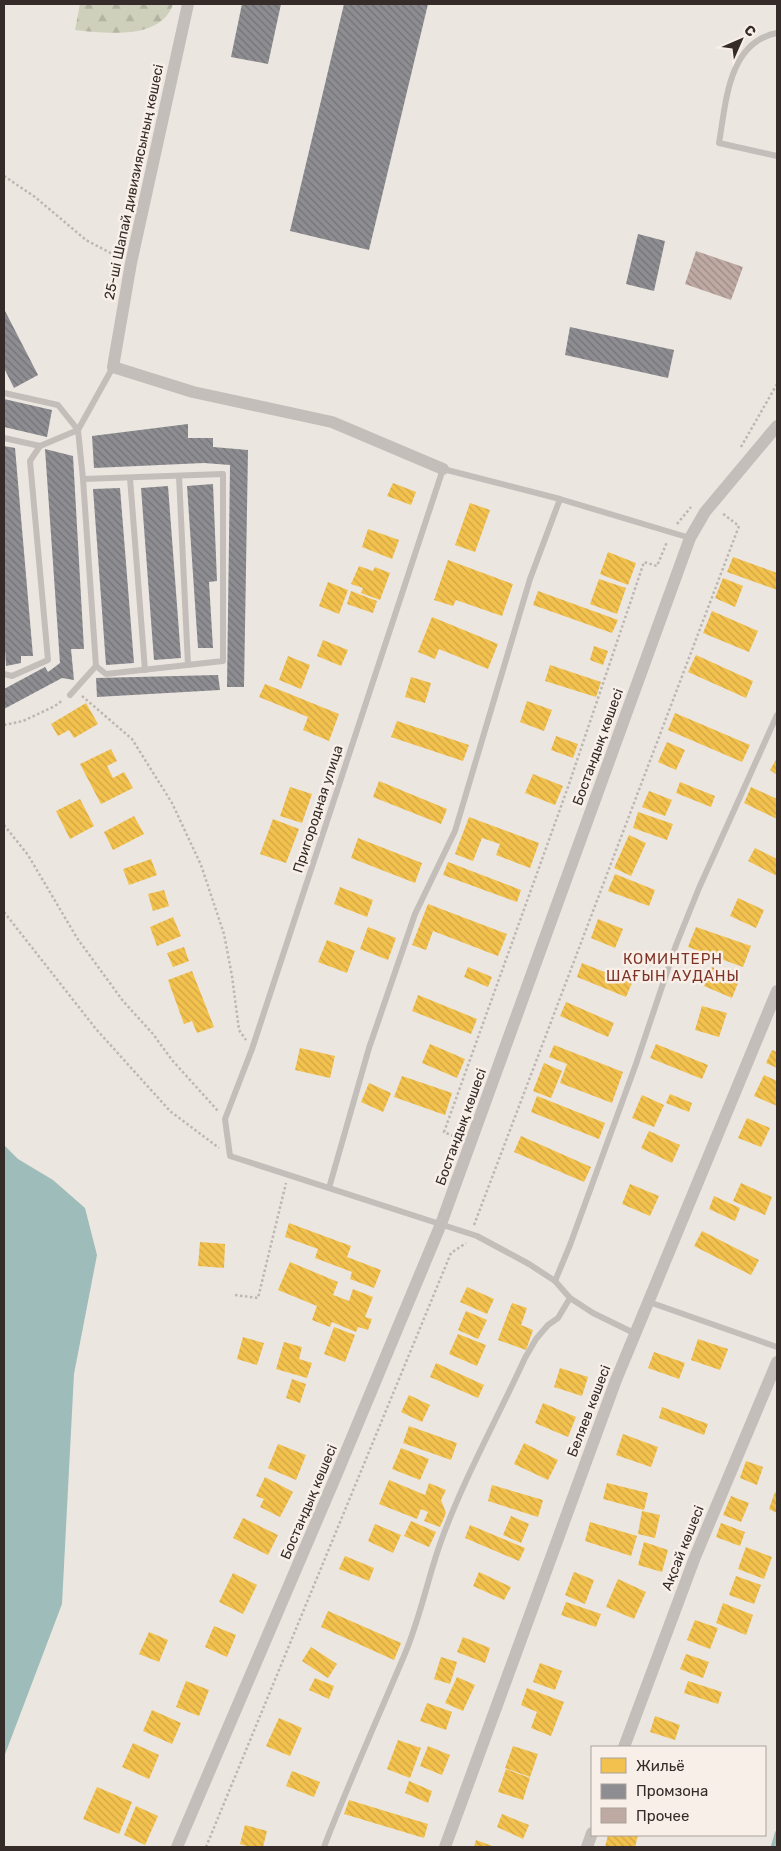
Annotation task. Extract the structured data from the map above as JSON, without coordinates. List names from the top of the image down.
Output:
{
  "streets": {
    "street": [
      "25-ші Шапай дивизиясының көшесі",
      "Бостандық көшесі",
      "Беляев көшесі",
      "Ақсай көшесі"
    ],
    "lane": ["Пригородная улица"]
  },
  "districts": ["КОМИНТЕРН ШАҒЫН АУДАНЫ"],
  "legend": ["Жильё", "Промзона", "Прочее"],
  "north": "top right"
}
